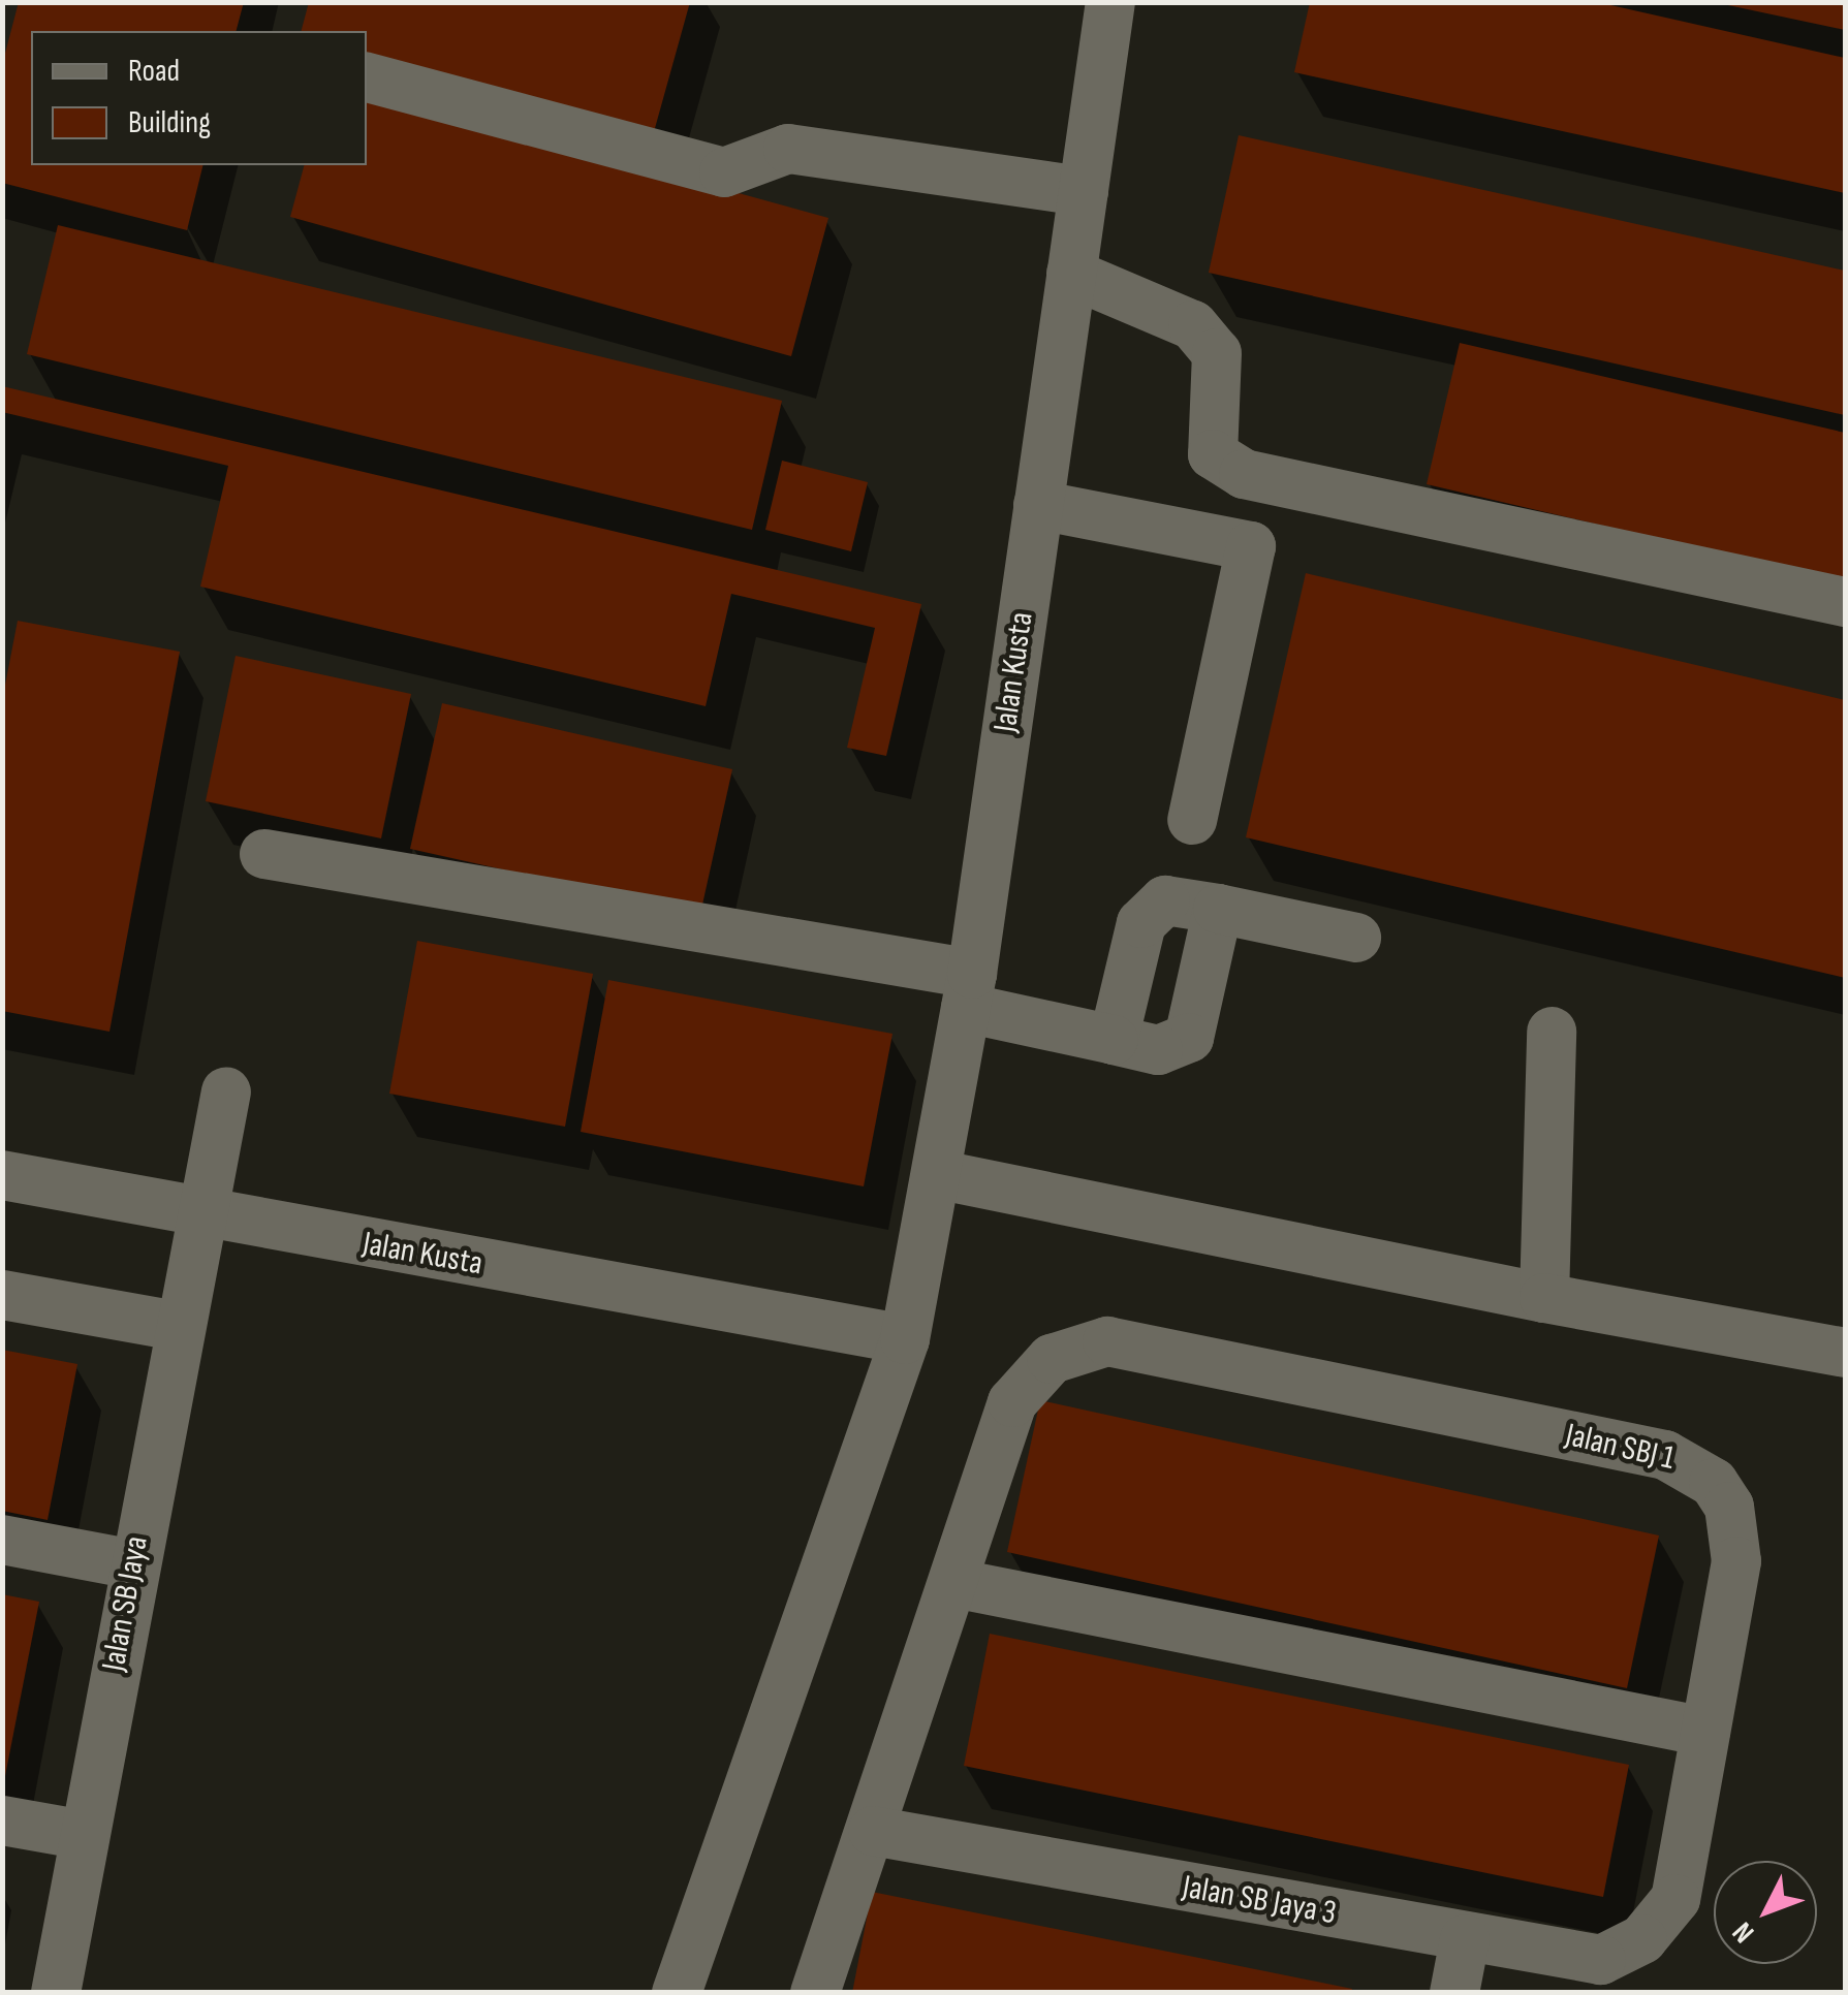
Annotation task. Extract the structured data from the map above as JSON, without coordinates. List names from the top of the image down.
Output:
{
  "streets": {
    "street": [
      "Jalan Kusta",
      "Jalan SBJ 1",
      "Jalan SB Jaya",
      "Jalan SB Jaya 3"
    ]
  },
  "crossings": [
    ["Jalan Kusta", "Jalan SB Jaya"],
    ["Jalan SBJ 1", "Jalan SB Jaya 3"]
  ],
  "legend": ["Road", "Building"],
  "north": "bottom left"
}
